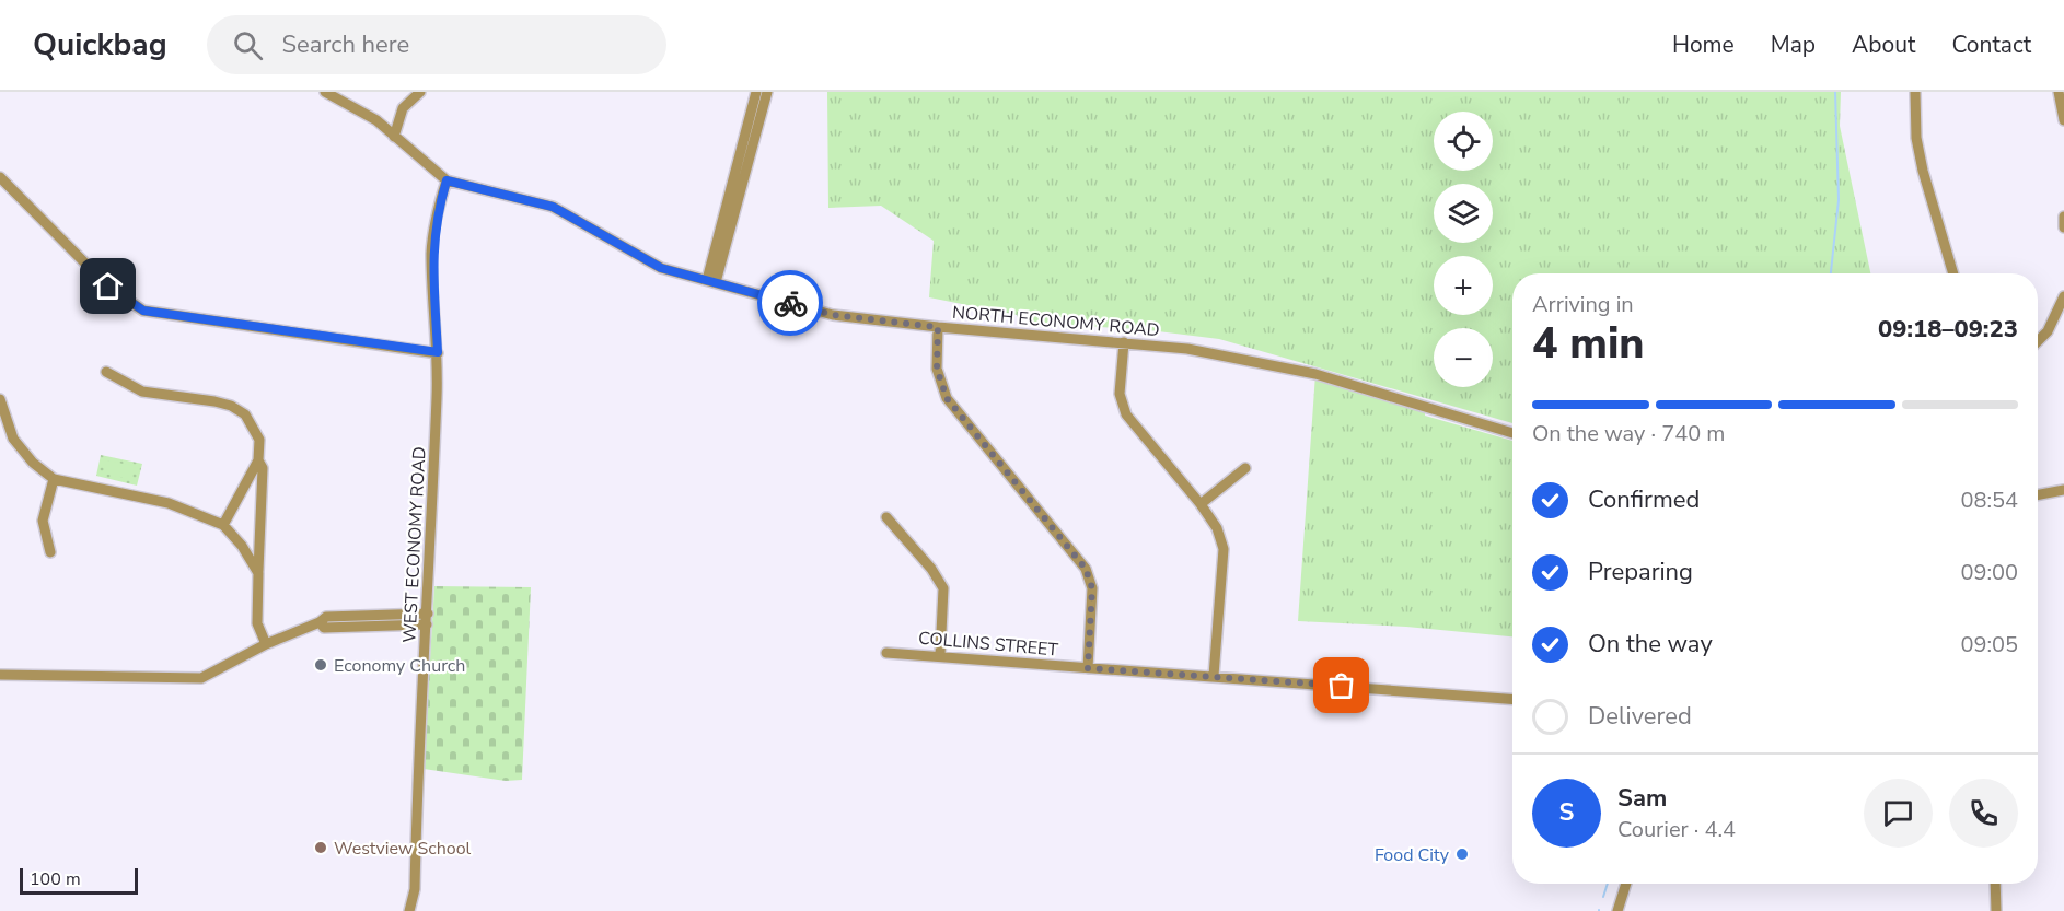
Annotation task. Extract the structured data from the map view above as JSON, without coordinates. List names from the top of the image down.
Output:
{
  "streets": {
    "street": ["NORTH ECONOMY ROAD", "WEST ECONOMY ROAD", "COLLINS STREET"]
  },
  "crossings": [
    ["NORTH ECONOMY ROAD", "WEST ECONOMY ROAD"]
  ],
  "places": ["Economy Church", "Westview School", "Food City"],
  "scale_bar": "100 m",
  "page": {
    "header": "Quickbag",
    "search": "Search here",
    "nav": [
      "Home",
      "Map",
      "About",
      "Contact"
    ],
    "map_buttons": ["+", "−"],
    "heading": ["4 min", "Arriving in", "09:18–09:23"],
    "panel": ["Sam", "Courier · 4.4"],
    "bar": "On the way · 740 m",
    "list": [
      ["Confirmed", "08:54"],
      ["Preparing", "09:00"],
      ["On the way", "09:05"],
      "Delivered"
    ],
    "round": "S",
    "scale": "100 m"
  }
}
